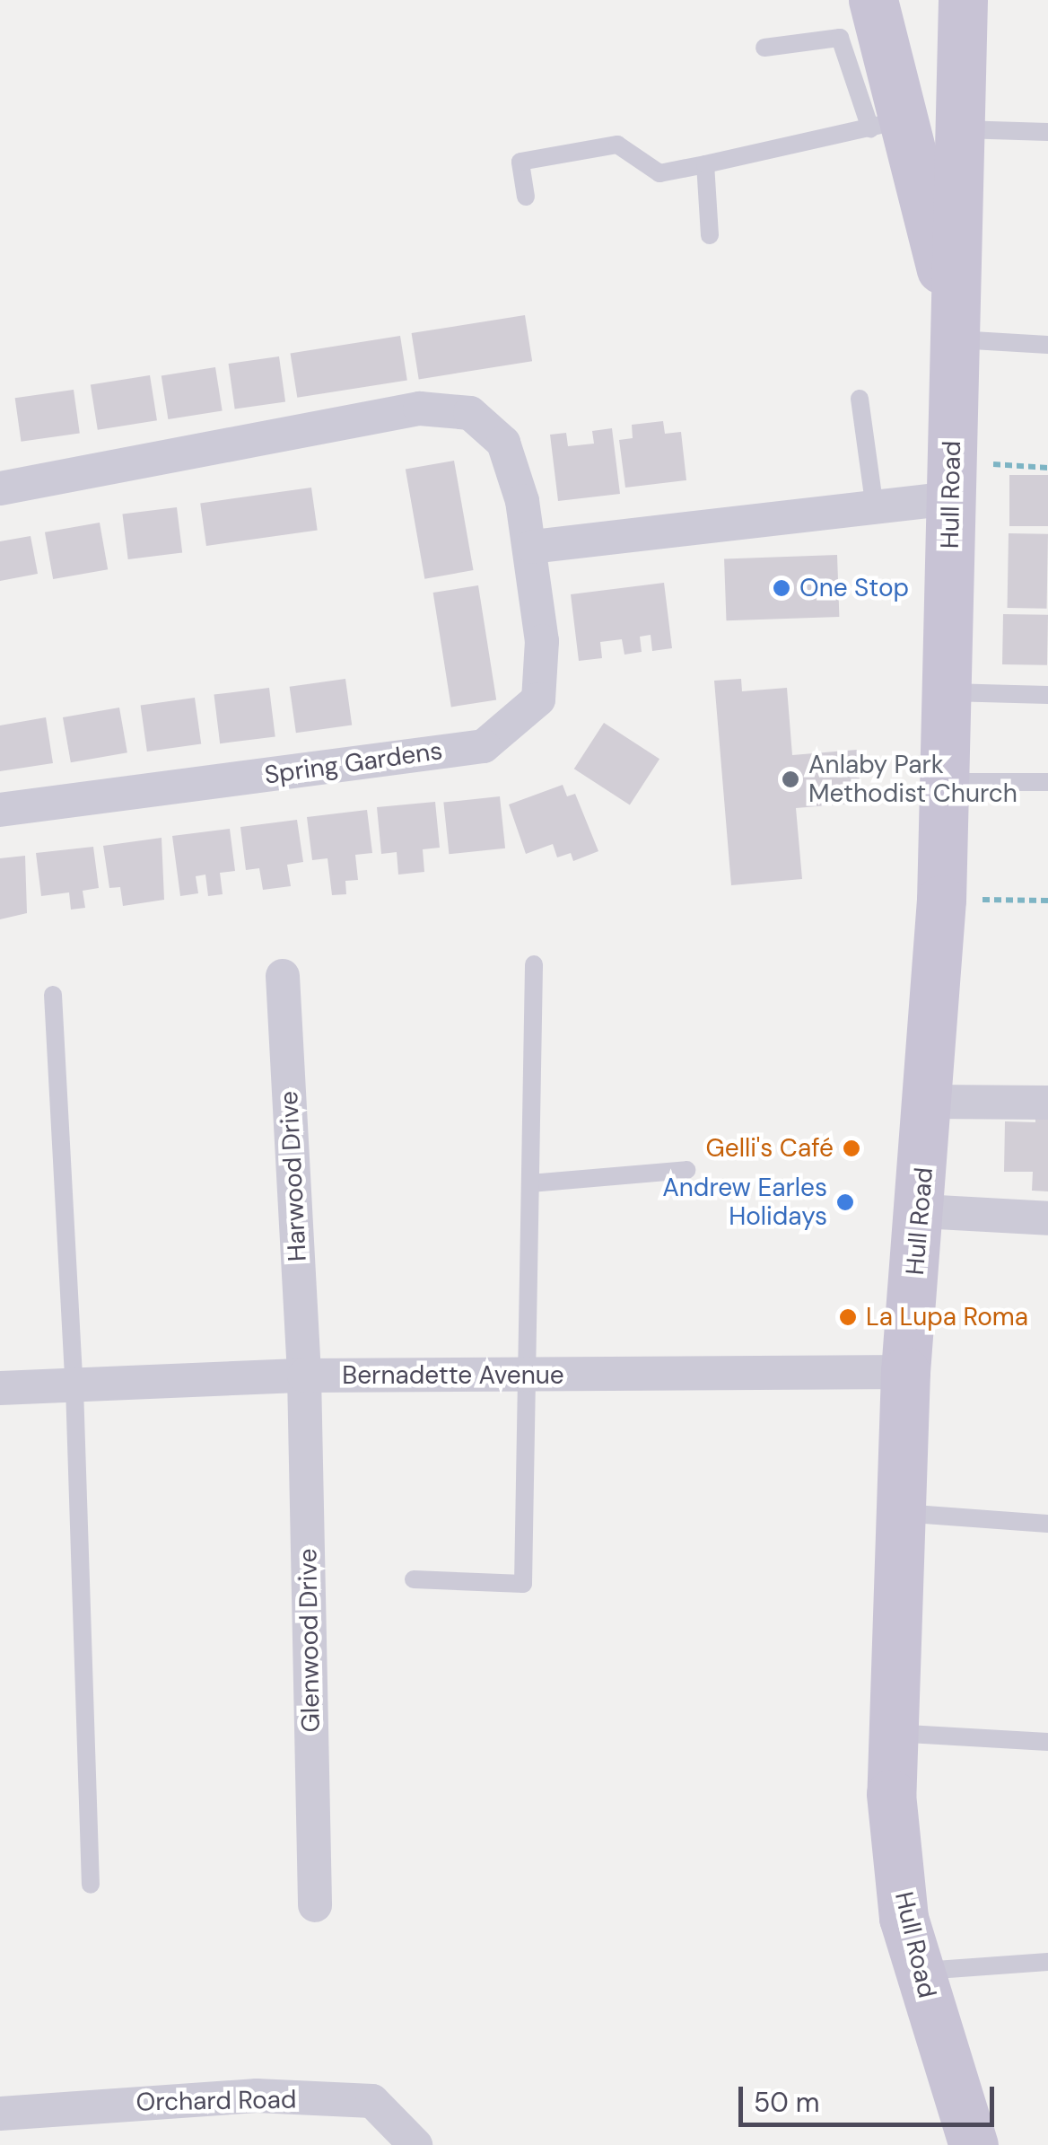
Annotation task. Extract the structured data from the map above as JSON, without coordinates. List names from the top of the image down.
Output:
{
  "streets": {
    "main road": ["Hull Road"],
    "street": [
      "Spring Gardens",
      "Harwood Drive",
      "Bernadette Avenue",
      "Glenwood Drive",
      "Orchard Road"
    ]
  },
  "crossings": [
    ["Hull Road", "Bernadette Avenue"],
    ["Harwood Drive", "Bernadette Avenue"],
    ["Harwood Drive", "Glenwood Drive"],
    ["Bernadette Avenue", "Glenwood Drive"]
  ],
  "places": [
    "One Stop",
    "Anlaby Park Methodist Church",
    "Gelli's Café",
    "Andrew Earles Holidays",
    "La Lupa Roma"
  ],
  "scale_bar": "50 m"
}
